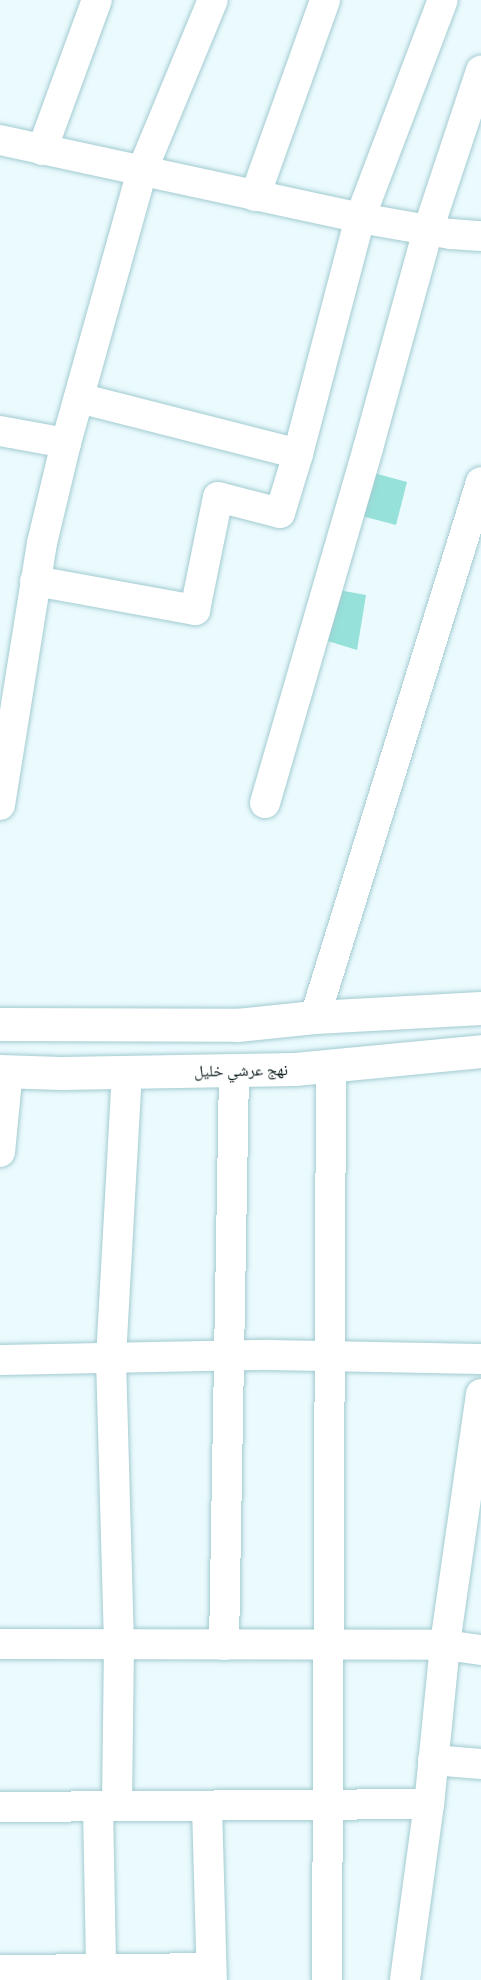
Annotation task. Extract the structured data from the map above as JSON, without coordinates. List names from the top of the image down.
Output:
{
  "streets": {
    "highway": ["نهج عرشي خليل"]
  }
}
